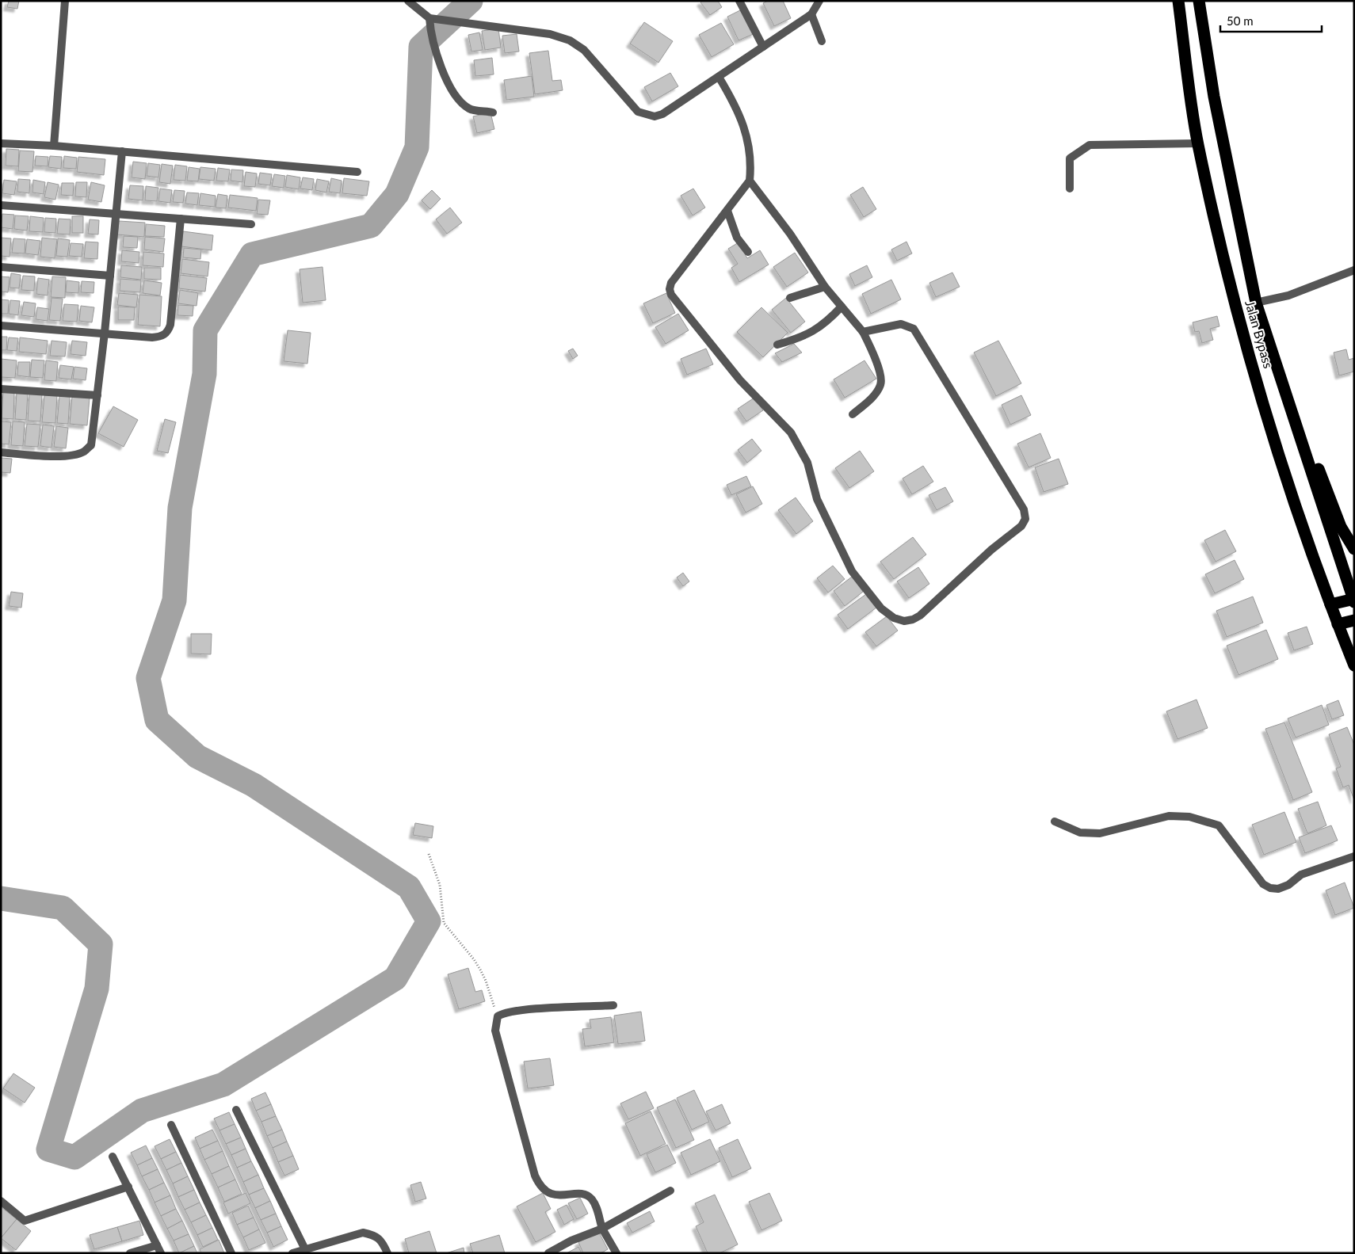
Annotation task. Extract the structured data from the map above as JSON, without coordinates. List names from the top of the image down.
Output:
{
  "streets": {
    "highway": ["Jalan Bypass"]
  },
  "scale_bar": "50 m"
}
